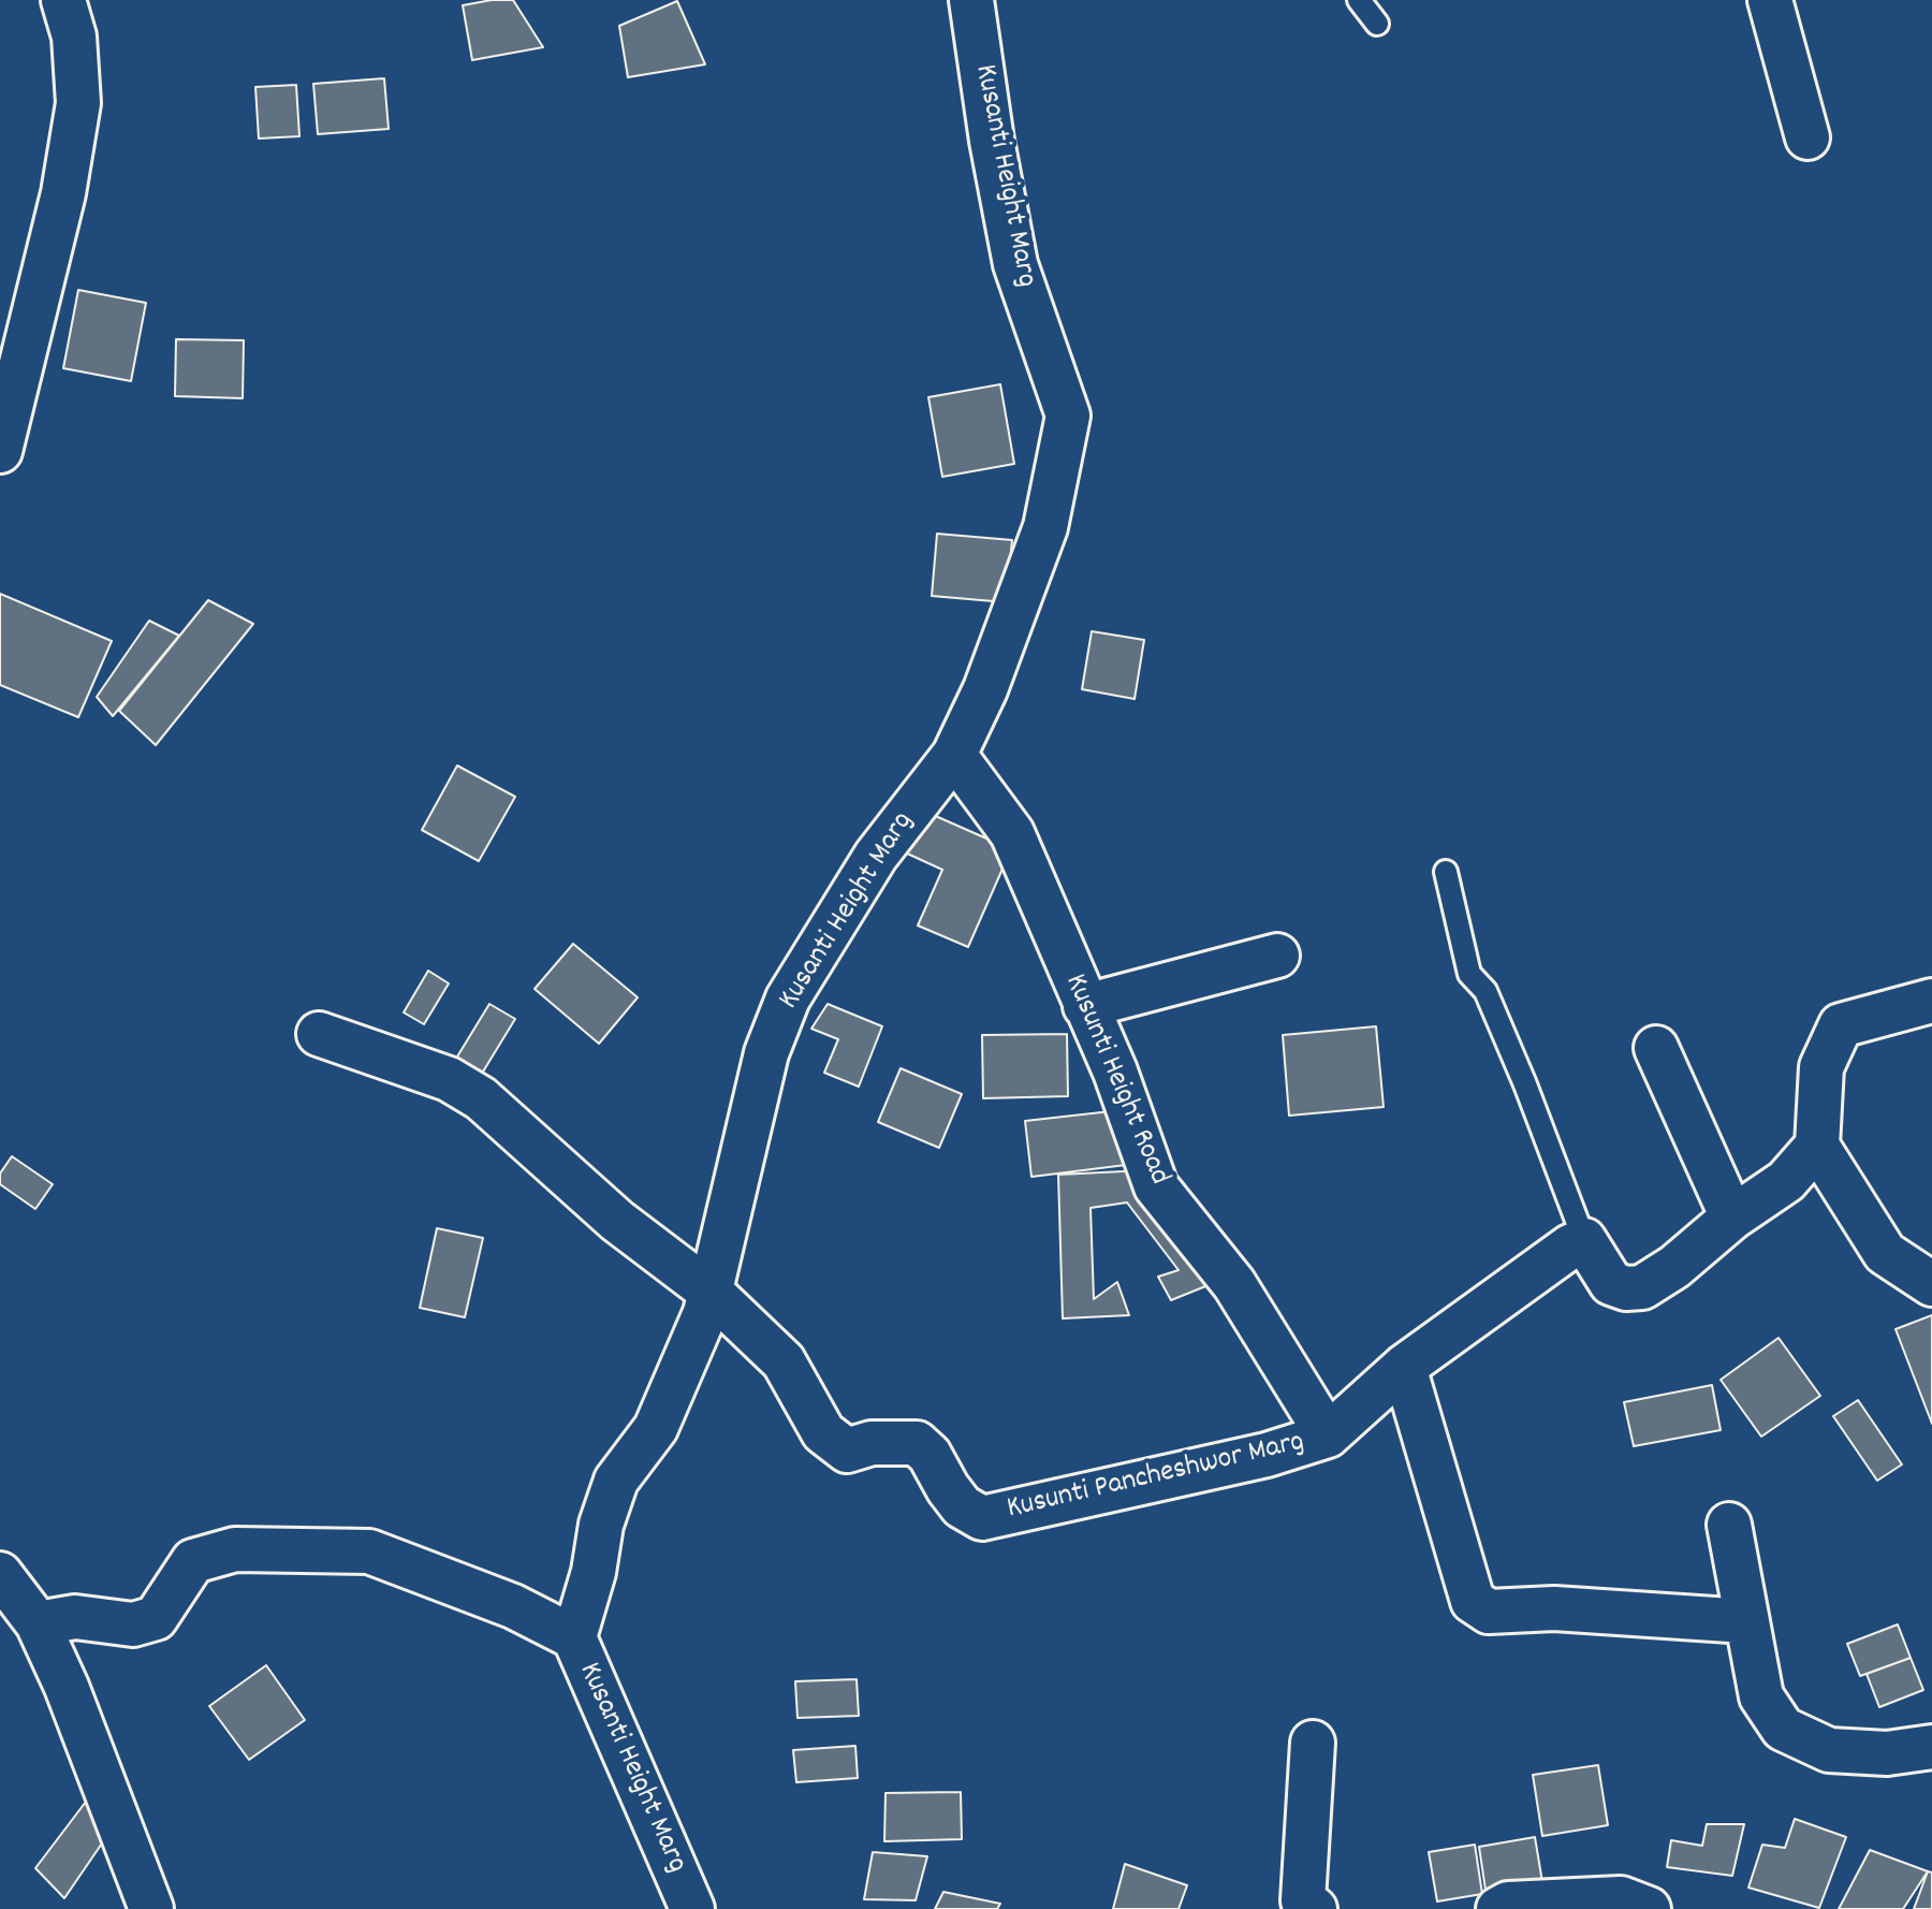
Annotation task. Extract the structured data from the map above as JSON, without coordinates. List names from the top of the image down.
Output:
{
  "streets": {
    "street": ["Kusanti Height Marg", "Kusunti Height Road", "Kusunti Pancheshwor Marg"]
  },
  "crossings": [
    ["Kusanti Height Marg", "Kusunti Height Road"],
    ["Kusanti Height Marg", "Kusunti Pancheshwor Marg"],
    ["Kusunti Height Road", "Kusunti Pancheshwor Marg"]
  ]
}
